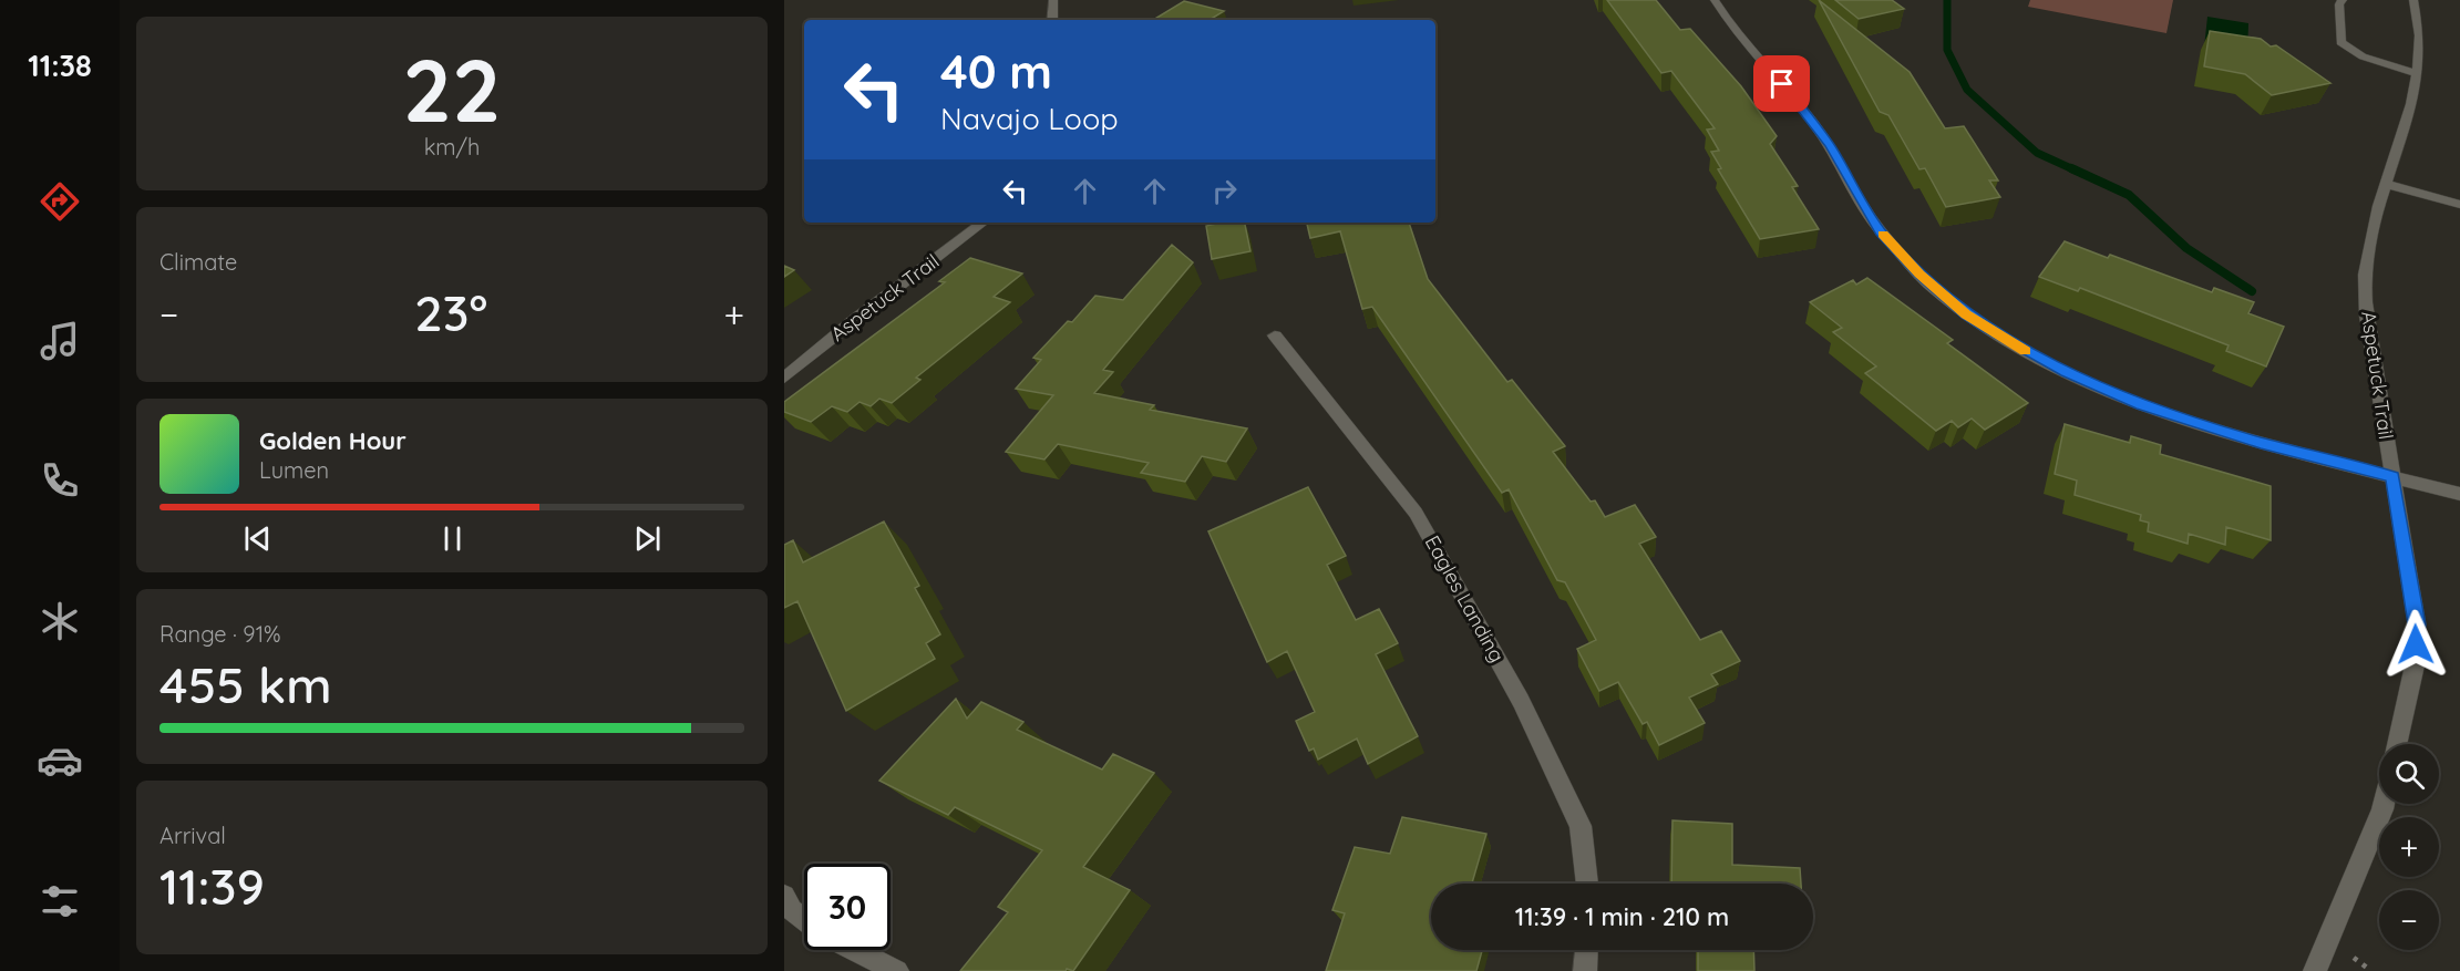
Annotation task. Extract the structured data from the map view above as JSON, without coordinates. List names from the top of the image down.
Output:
{
  "streets": {
    "street": ["Aspetuck Trail", "Eagles Landing"]
  },
  "page": {
    "tabs": "11:38",
    "tile": [
      ["22", "km/h"],
      "Climate",
      ["Range · 91%", "455 km"],
      ["Arrival", "11:39"]
    ],
    "turn": ["40 m", "Navajo Loop"],
    "heat": ["−", "23°", "+"],
    "song": ["Golden Hour", "Lumen"],
    "map_buttons": ["+", "−"],
    "limit": "30",
    "trip": "11:39 · 1 min · 210 m"
  }
}
